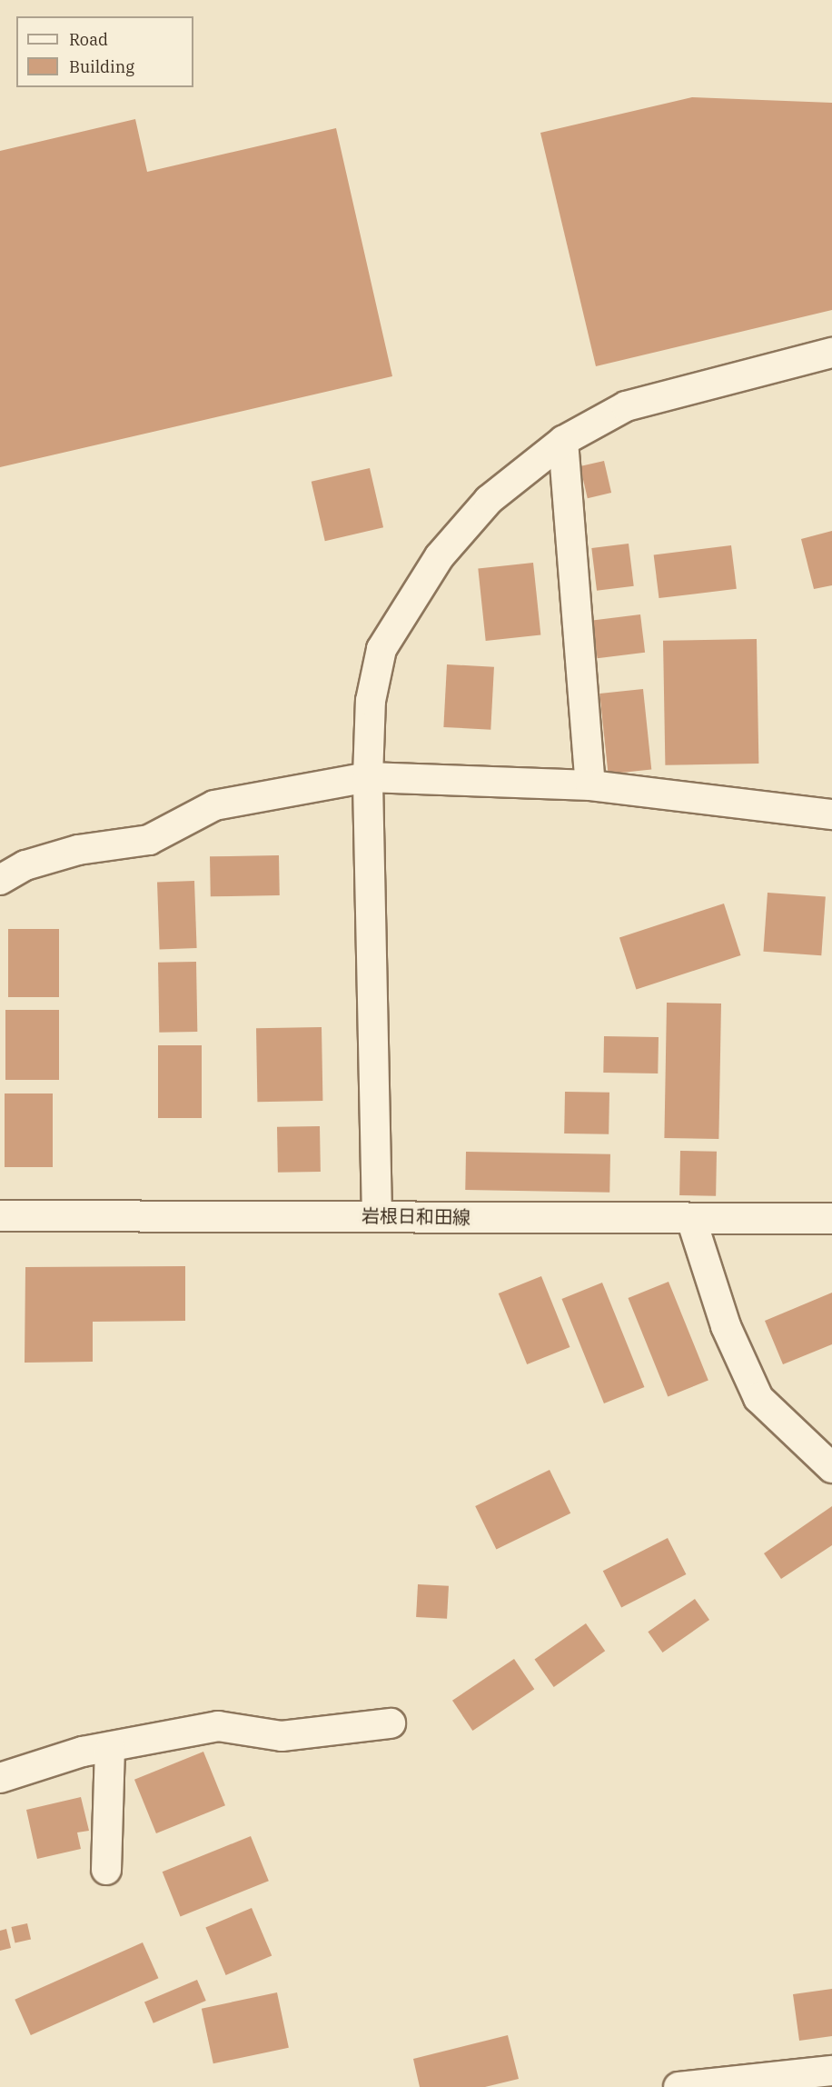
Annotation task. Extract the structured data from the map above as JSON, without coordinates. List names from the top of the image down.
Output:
{
  "streets": {
    "main road": ["岩根日和田線"]
  },
  "legend": ["Road", "Building"]
}
